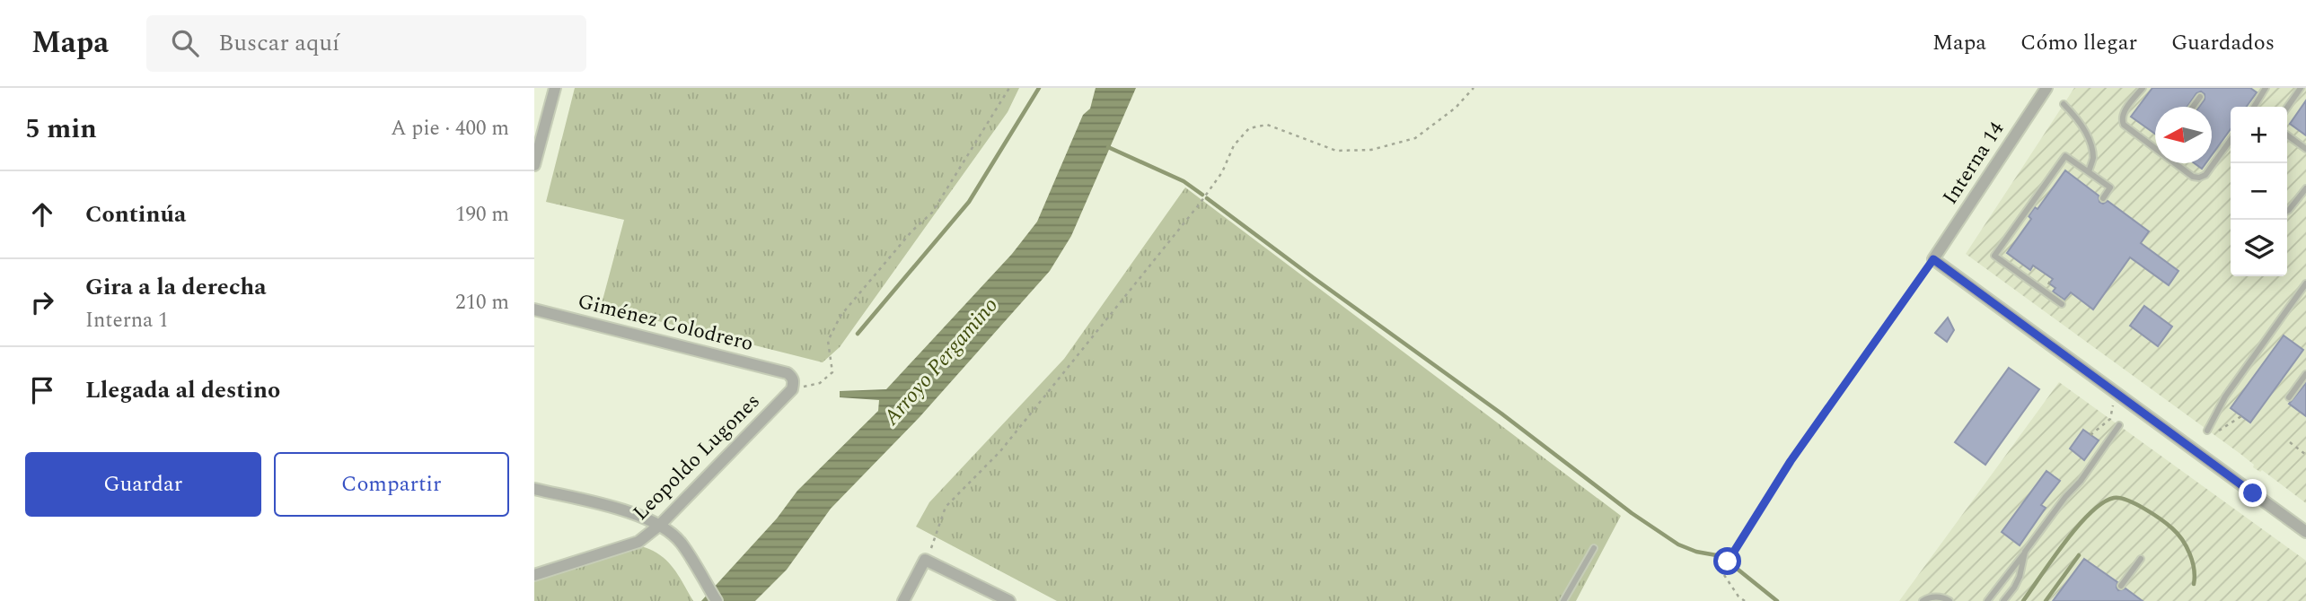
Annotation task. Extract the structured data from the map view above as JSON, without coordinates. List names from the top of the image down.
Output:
{
  "streets": {
    "street": ["Interna 14", "Giménez Colodrero", "Leopoldo Lugones"]
  },
  "crossings": [
    ["Giménez Colodrero", "Leopoldo Lugones"]
  ],
  "water": ["Arroyo Pergamino"],
  "north": "left",
  "page": {
    "header": "Mapa",
    "search": "Buscar aquí",
    "nav": ["Mapa", "Cómo llegar", "Guardados"],
    "heading": ["5 min", "A pie · 400 m"],
    "map_buttons": ["+", "−"],
    "list": [
      ["Continúa", "190 m"],
      ["Gira a la derecha", "Interna 1", "210 m"],
      "Llegada al destino"
    ],
    "buttons": ["Guardar", "Compartir"]
  }
}
